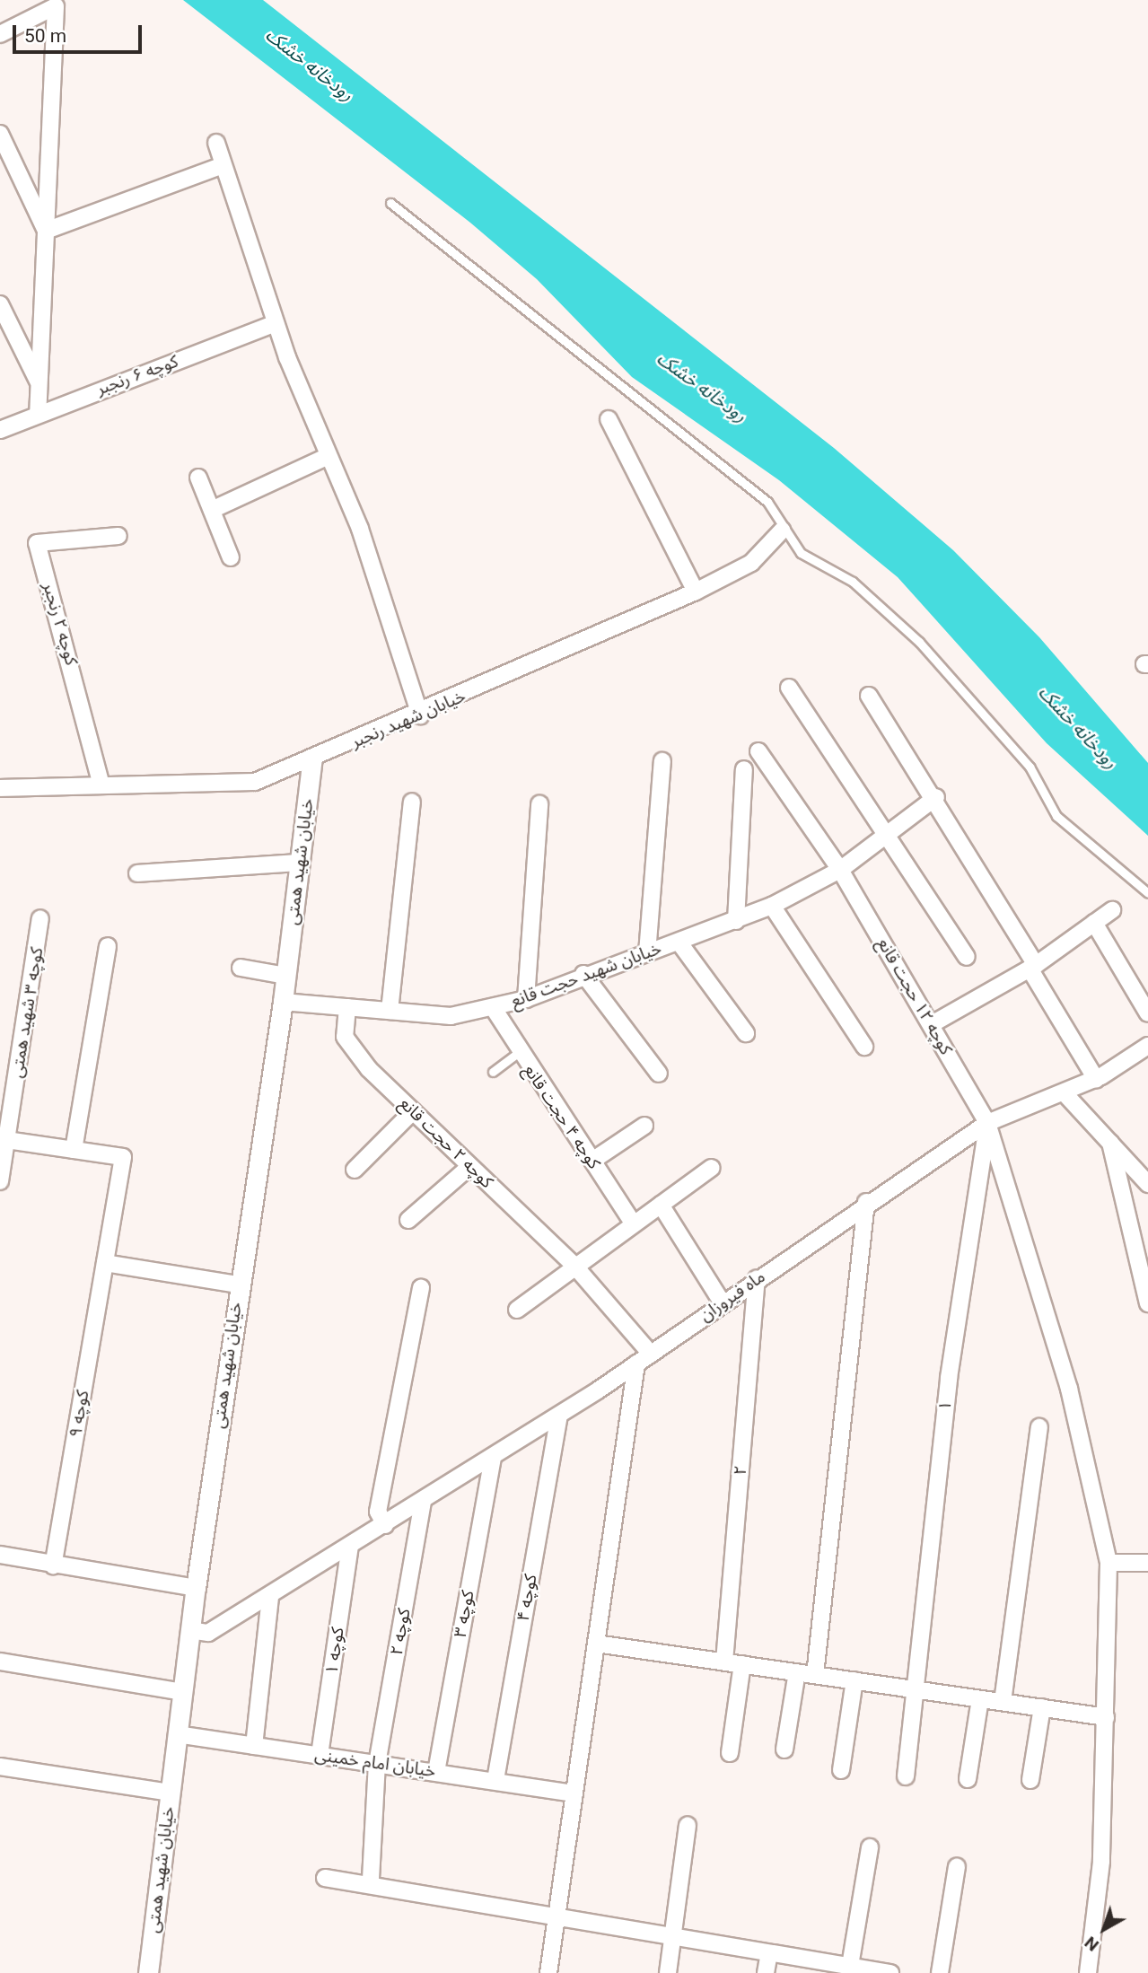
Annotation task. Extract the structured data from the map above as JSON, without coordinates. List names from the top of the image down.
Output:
{
  "streets": {
    "street": [
      "کوچه ۶ رنجبر",
      "کوچه ۲ رنجبر",
      "خیابان شهید رنجبر",
      "خیابان شهید همتی",
      "خیابان شهید حجت قانع",
      "کوچه ۱۲ حجت قانع",
      "کوچه ۳ شهید همتی",
      "کوچه ۴ حجت قانع",
      "کوچه ۲ حجت قانع",
      "ماه فیروزان",
      "۱",
      "کوچه ۹",
      "۲",
      "کوچه ۴",
      "کوچه ۳",
      "کوچه ۲",
      "کوچه ۱",
      "خیابان امام خمینی"
    ]
  },
  "crossings": [
    ["کوچه ۲ رنجبر", "خیابان شهید رنجبر"],
    ["خیابان شهید رنجبر", "خیابان شهید همتی"],
    ["خیابان شهید همتی", "خیابان شهید حجت قانع"],
    ["خیابان شهید همتی", "ماه فیروزان"],
    ["خیابان شهید همتی", "خیابان امام خمینی"],
    ["خیابان شهید حجت قانع", "کوچه ۱۲ حجت قانع"],
    ["خیابان شهید حجت قانع", "کوچه ۴ حجت قانع"],
    ["خیابان شهید حجت قانع", "کوچه ۲ حجت قانع"],
    ["کوچه ۱۲ حجت قانع", "ماه فیروزان"],
    ["کوچه ۱۲ حجت قانع", "۱"],
    ["کوچه ۳ شهید همتی", "کوچه ۹"],
    ["کوچه ۲ حجت قانع", "ماه فیروزان"],
    ["ماه فیروزان", "۱"],
    ["ماه فیروزان", "۲"],
    ["ماه فیروزان", "کوچه ۴"],
    ["ماه فیروزان", "کوچه ۳"],
    ["ماه فیروزان", "کوچه ۲"],
    ["ماه فیروزان", "کوچه ۱"],
    ["کوچه ۴", "خیابان امام خمینی"],
    ["کوچه ۳", "خیابان امام خمینی"],
    ["کوچه ۲", "خیابان امام خمینی"],
    ["کوچه ۱", "خیابان امام خمینی"]
  ],
  "water": ["رودخانه خشک"],
  "scale_bar": "50 m",
  "north": "bottom left"
}
